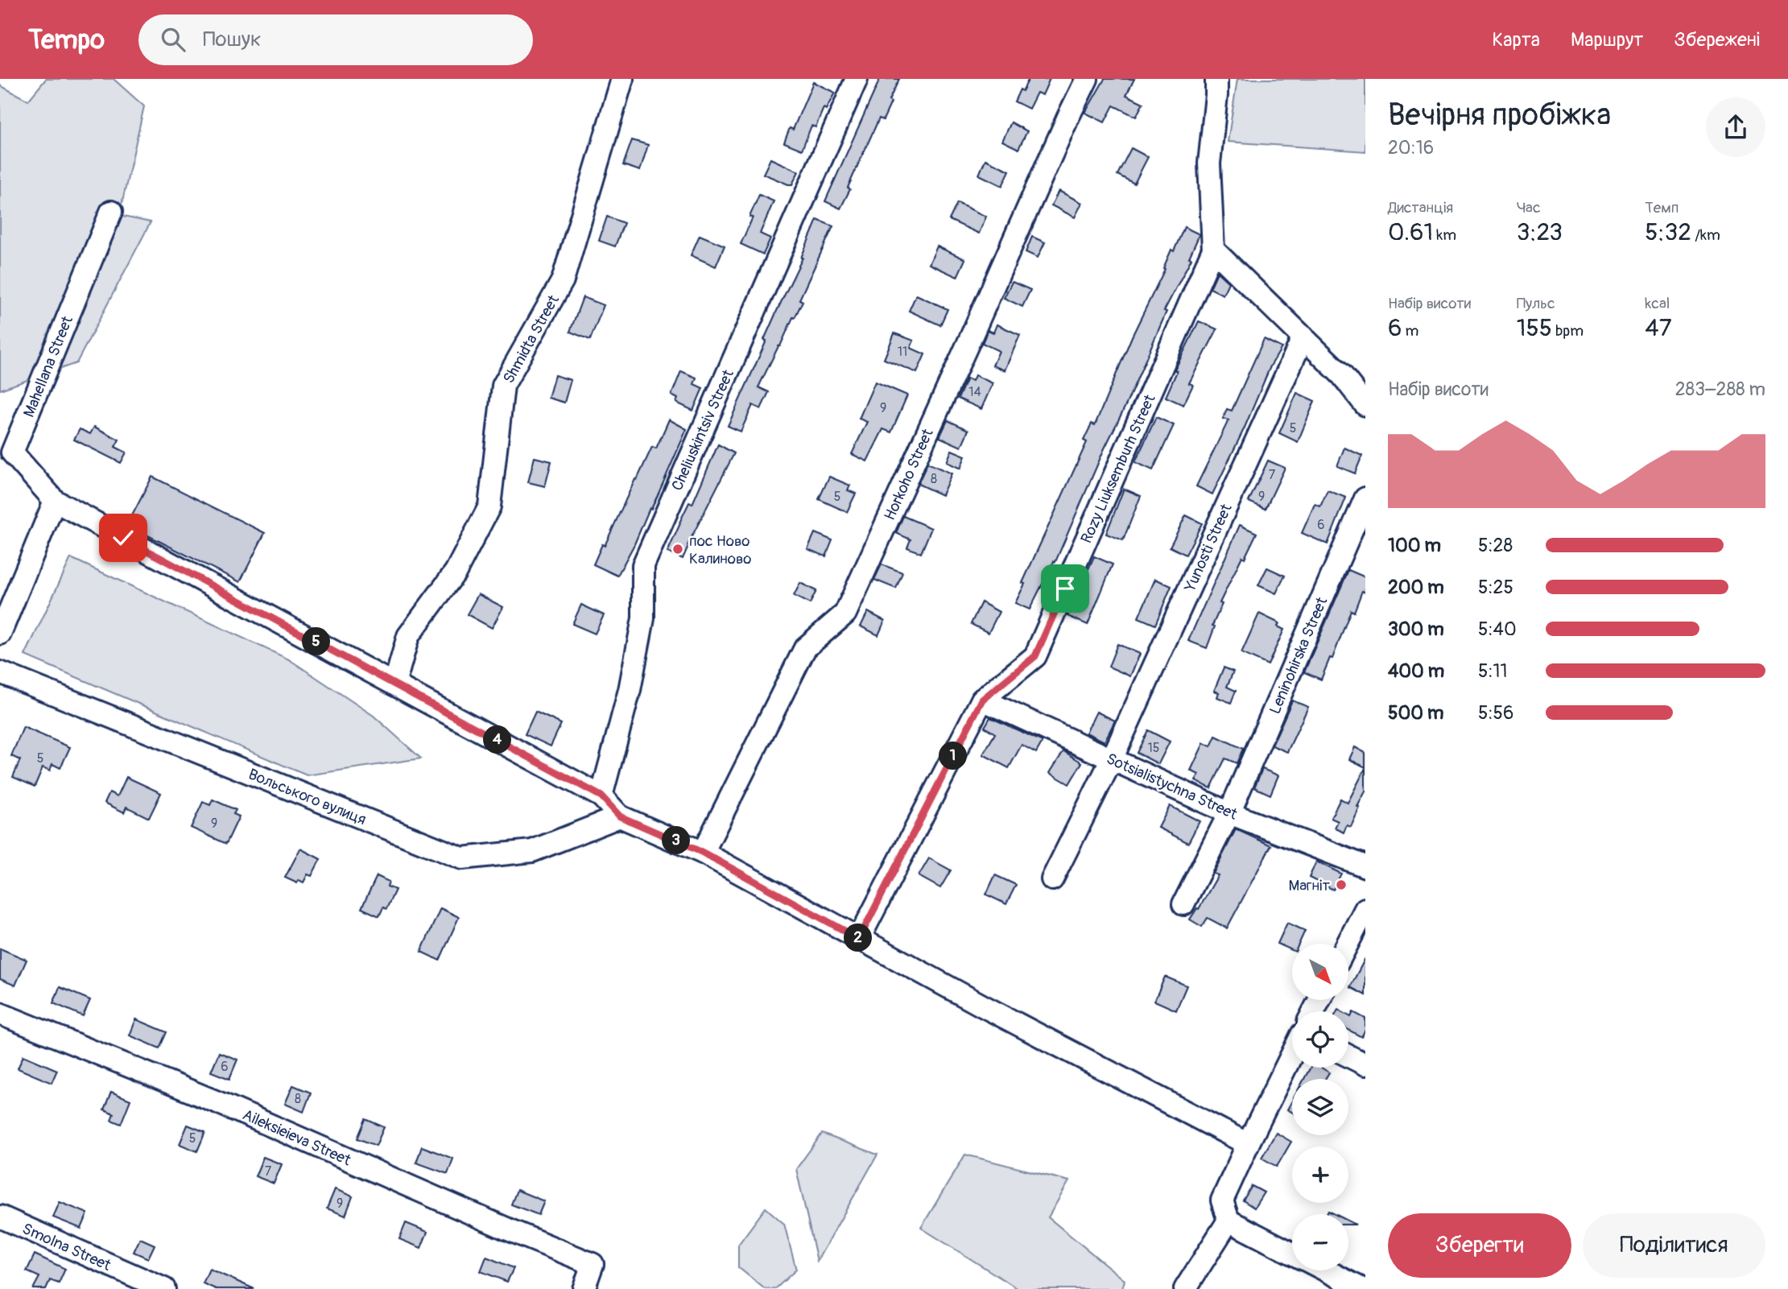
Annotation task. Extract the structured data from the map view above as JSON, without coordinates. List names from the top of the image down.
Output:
{
  "streets": {
    "street": [
      "Shmidta Street",
      "Mahellana Street",
      "Cheliuskintsiv Street",
      "Rozy Liuksemburh Street",
      "Horkoho Street",
      "Yunosti Street",
      "Leninohirska Street",
      "Sotsialistychna Street",
      "Вольського вулиця",
      "Aileksieieva Street",
      "Smolna Street"
    ]
  },
  "crossings": [
    ["Rozy Liuksemburh Street", "Sotsialistychna Street"],
    ["Yunosti Street", "Sotsialistychna Street"],
    ["Leninohirska Street", "Sotsialistychna Street"]
  ],
  "places": ["пос Ново Калиново", "Магніт"],
  "house_numbers": [
    "11",
    "14",
    "9",
    "5",
    "7",
    "8",
    "5",
    "9",
    "6",
    "15",
    "5",
    "9",
    "6",
    "8",
    "5",
    "7",
    "9"
  ],
  "north": "bottom right",
  "page": {
    "header": "Tempo",
    "search": "Пошук",
    "nav": ["Карта", "Маршрут", "Збережені"],
    "heading": ["Вечірня пробіжка", "20:16"],
    "stats": [
      ["Дистанція", "0.61 km"],
      ["Час", "3:23"],
      ["Темп", "5:32 /km"],
      ["Набір висоти", "6 m"],
      ["Пульс", "155 bpm"],
      ["kcal", "47"]
    ],
    "chart": ["Набір висоти", "283–288 m"],
    "list": [
      {
        "name": "100 m",
        "note": "5:28"
      },
      {
        "name": "200 m",
        "note": "5:25"
      },
      {
        "name": "300 m",
        "note": "5:40"
      },
      {
        "name": "400 m",
        "note": "5:11"
      },
      {
        "name": "500 m",
        "note": "5:56"
      }
    ],
    "pins": [
      "5",
      "4",
      "1",
      "3",
      "2"
    ],
    "map_buttons": ["+", "−"],
    "buttons": ["Зберегти", "Поділитися"]
  }
}
